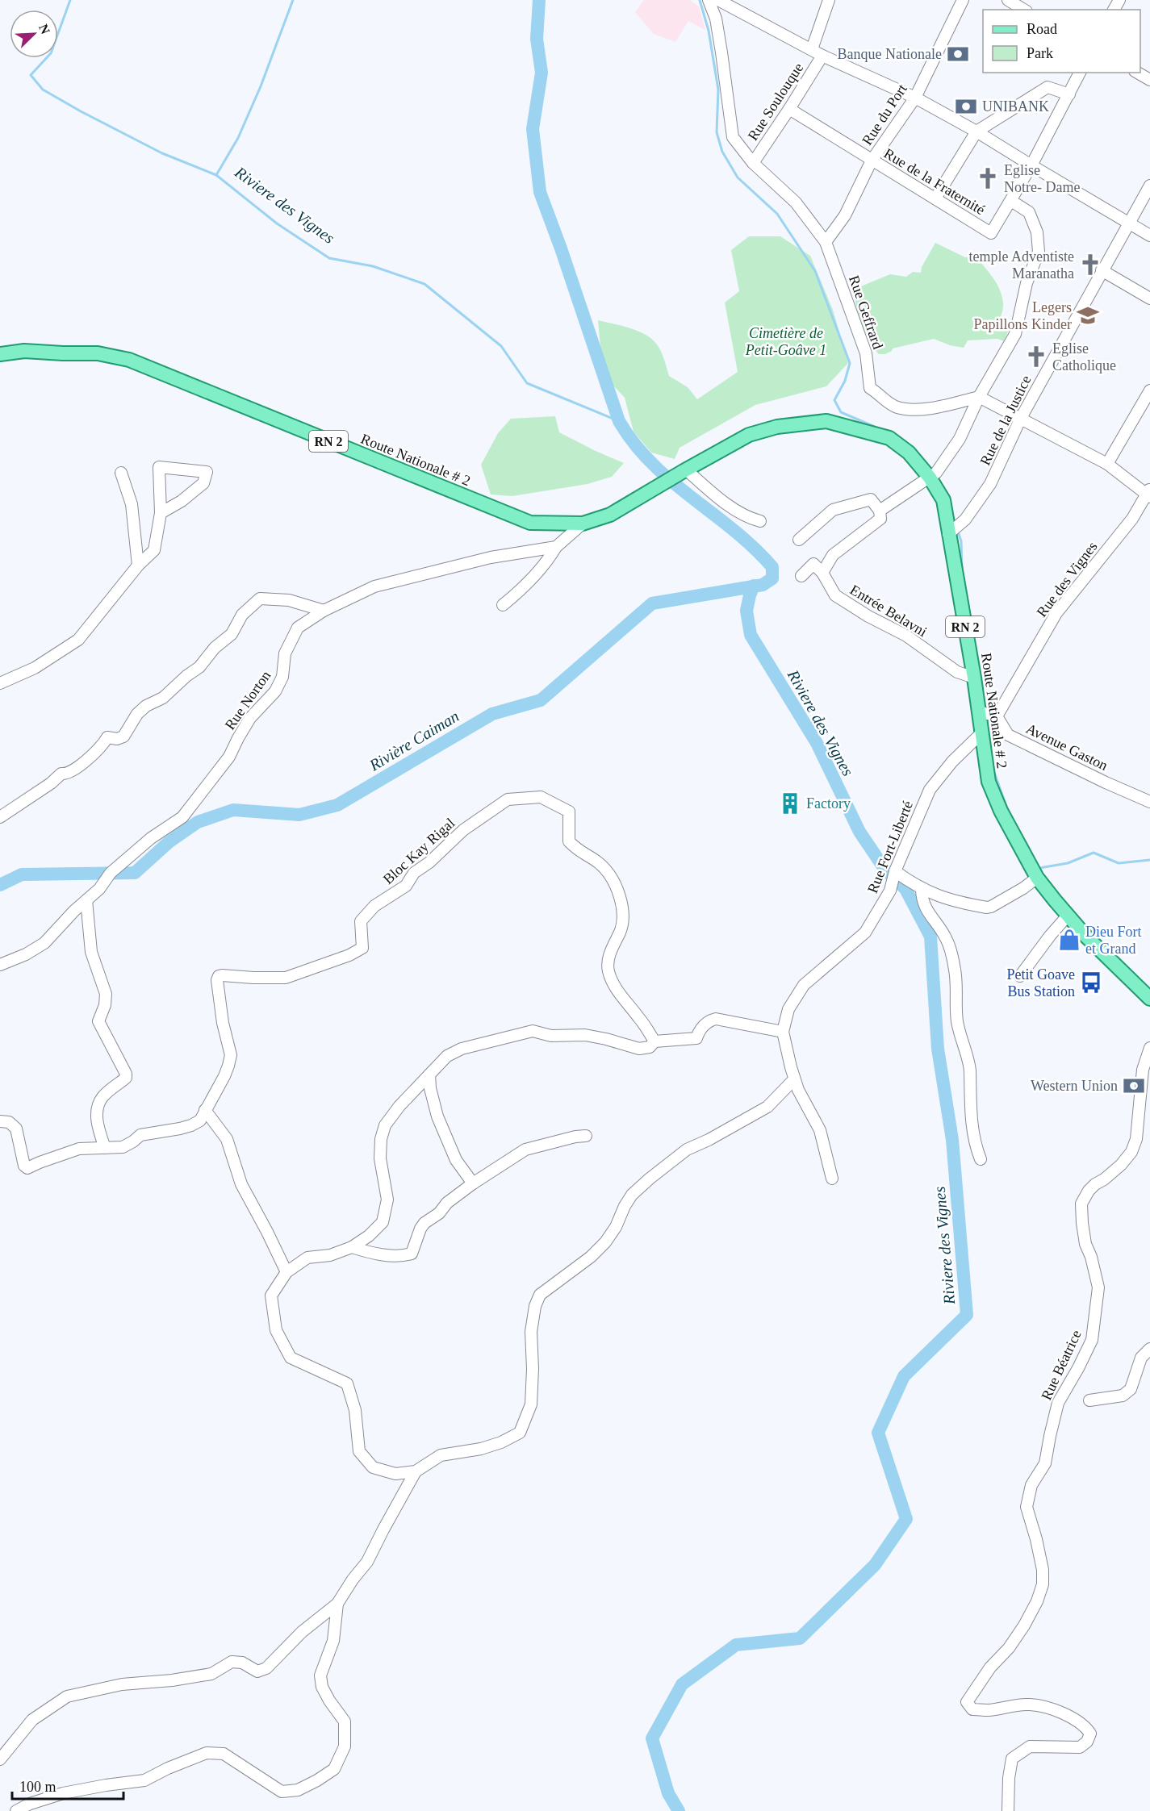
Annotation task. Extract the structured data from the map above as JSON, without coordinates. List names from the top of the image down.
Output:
{
  "streets": {
    "main road": ["RN 2", "Route Nationale # 2"],
    "street": [
      "Rue Soulouque",
      "Rue du Port",
      "Rue de la Fraternité",
      "Rue Geffrard",
      "Rue de la Justice",
      "Rue des Vignes",
      "Entrée Belavni",
      "Rue Norton",
      "Avenue Gaston",
      "Rue Fort-Liberté",
      "Bloc Kay Rigal",
      "Rue Béatrice"
    ]
  },
  "crossings": [
    ["Rue Soulouque", "Rue de la Fraternité"],
    ["Rue Soulouque", "Rue Geffrard"],
    ["Rue du Port", "Rue de la Fraternité"],
    ["Rue du Port", "Rue Geffrard"],
    ["Rue de la Justice", "Route Nationale # 2"],
    ["Route Nationale # 2", "Entrée Belavni"],
    ["Route Nationale # 2", "Rue Fort-Liberté"],
    ["Rue des Vignes", "Avenue Gaston"]
  ],
  "water": ["Riviere des Vignes", "Rivière Caiman"],
  "parks": ["Cimetière de Petit-Goâve 1"],
  "places": {
    "bank": ["Banque Nationale", "UNIBANK", "Western Union"],
    "church": ["Eglise Notre- Dame", "temple Adventiste Maranatha", "Eglise Catholique"],
    "school or university": ["Legers Papillons Kinder"],
    "building": ["Factory"],
    "shop": ["Dieu Fort et Grand"],
    "bus stop": ["Petit Goave Bus Station"]
  },
  "legend": ["Road", "Park"],
  "scale_bar": "100 m",
  "north": "top right"
}
